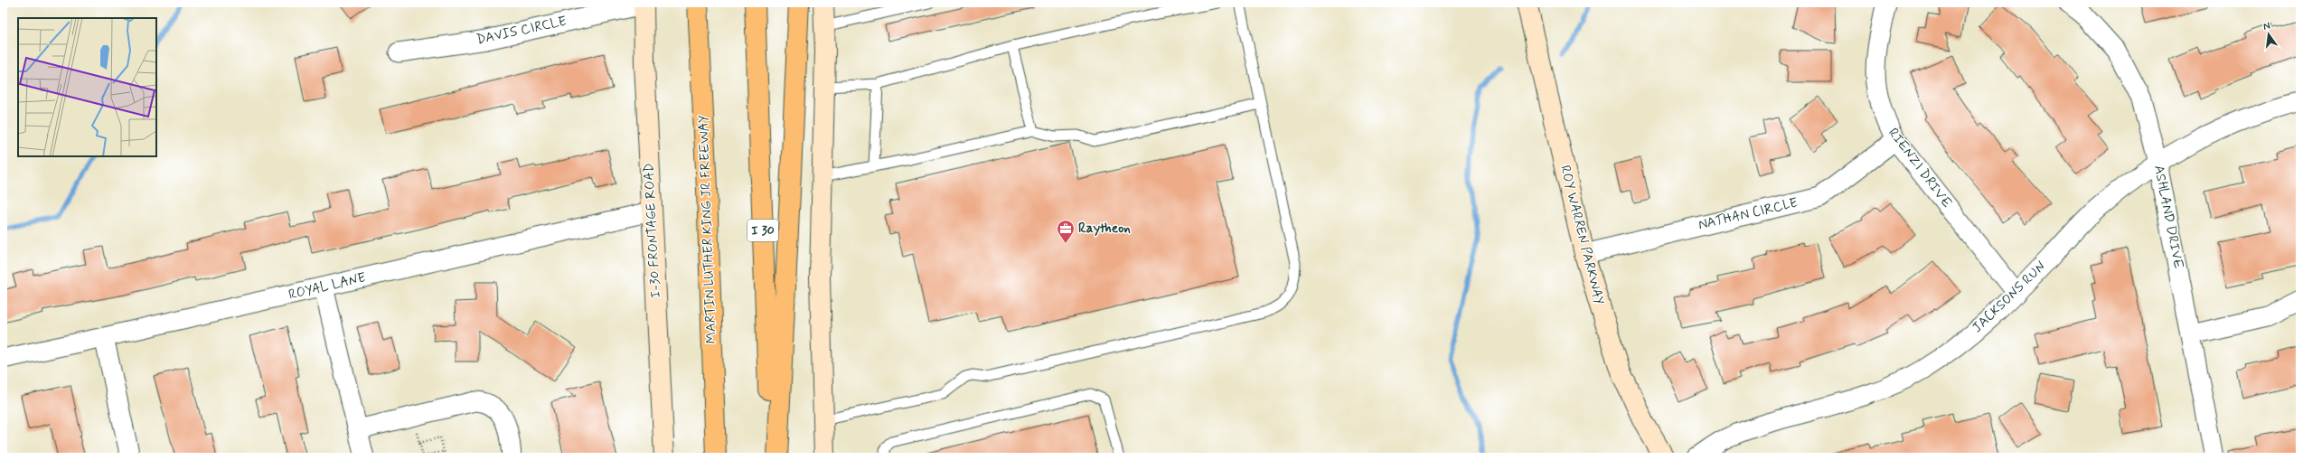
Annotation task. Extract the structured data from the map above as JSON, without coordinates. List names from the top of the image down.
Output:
{
  "streets": {
    "highway": ["MARTIN LUTHER KING JR FREEWAY", "I 30"],
    "main road": ["I-30 FRONTAGE ROAD", "ROY WARREN PARKWAY"],
    "street": [
      "DAVIS CIRCLE",
      "RIENZI DRIVE",
      "NATHAN CIRCLE",
      "ASHLAND DRIVE",
      "ROYAL LANE",
      "JACKSONS RUN"
    ]
  },
  "crossings": [
    ["DAVIS CIRCLE", "I-30 FRONTAGE ROAD"],
    ["RIENZI DRIVE", "NATHAN CIRCLE"],
    ["RIENZI DRIVE", "JACKSONS RUN"],
    ["NATHAN CIRCLE", "ROY WARREN PARKWAY"],
    ["ASHLAND DRIVE", "JACKSONS RUN"],
    ["I-30 FRONTAGE ROAD", "ROYAL LANE"]
  ],
  "places": {
    "office": ["Raytheon"]
  },
  "north": "top"
}
